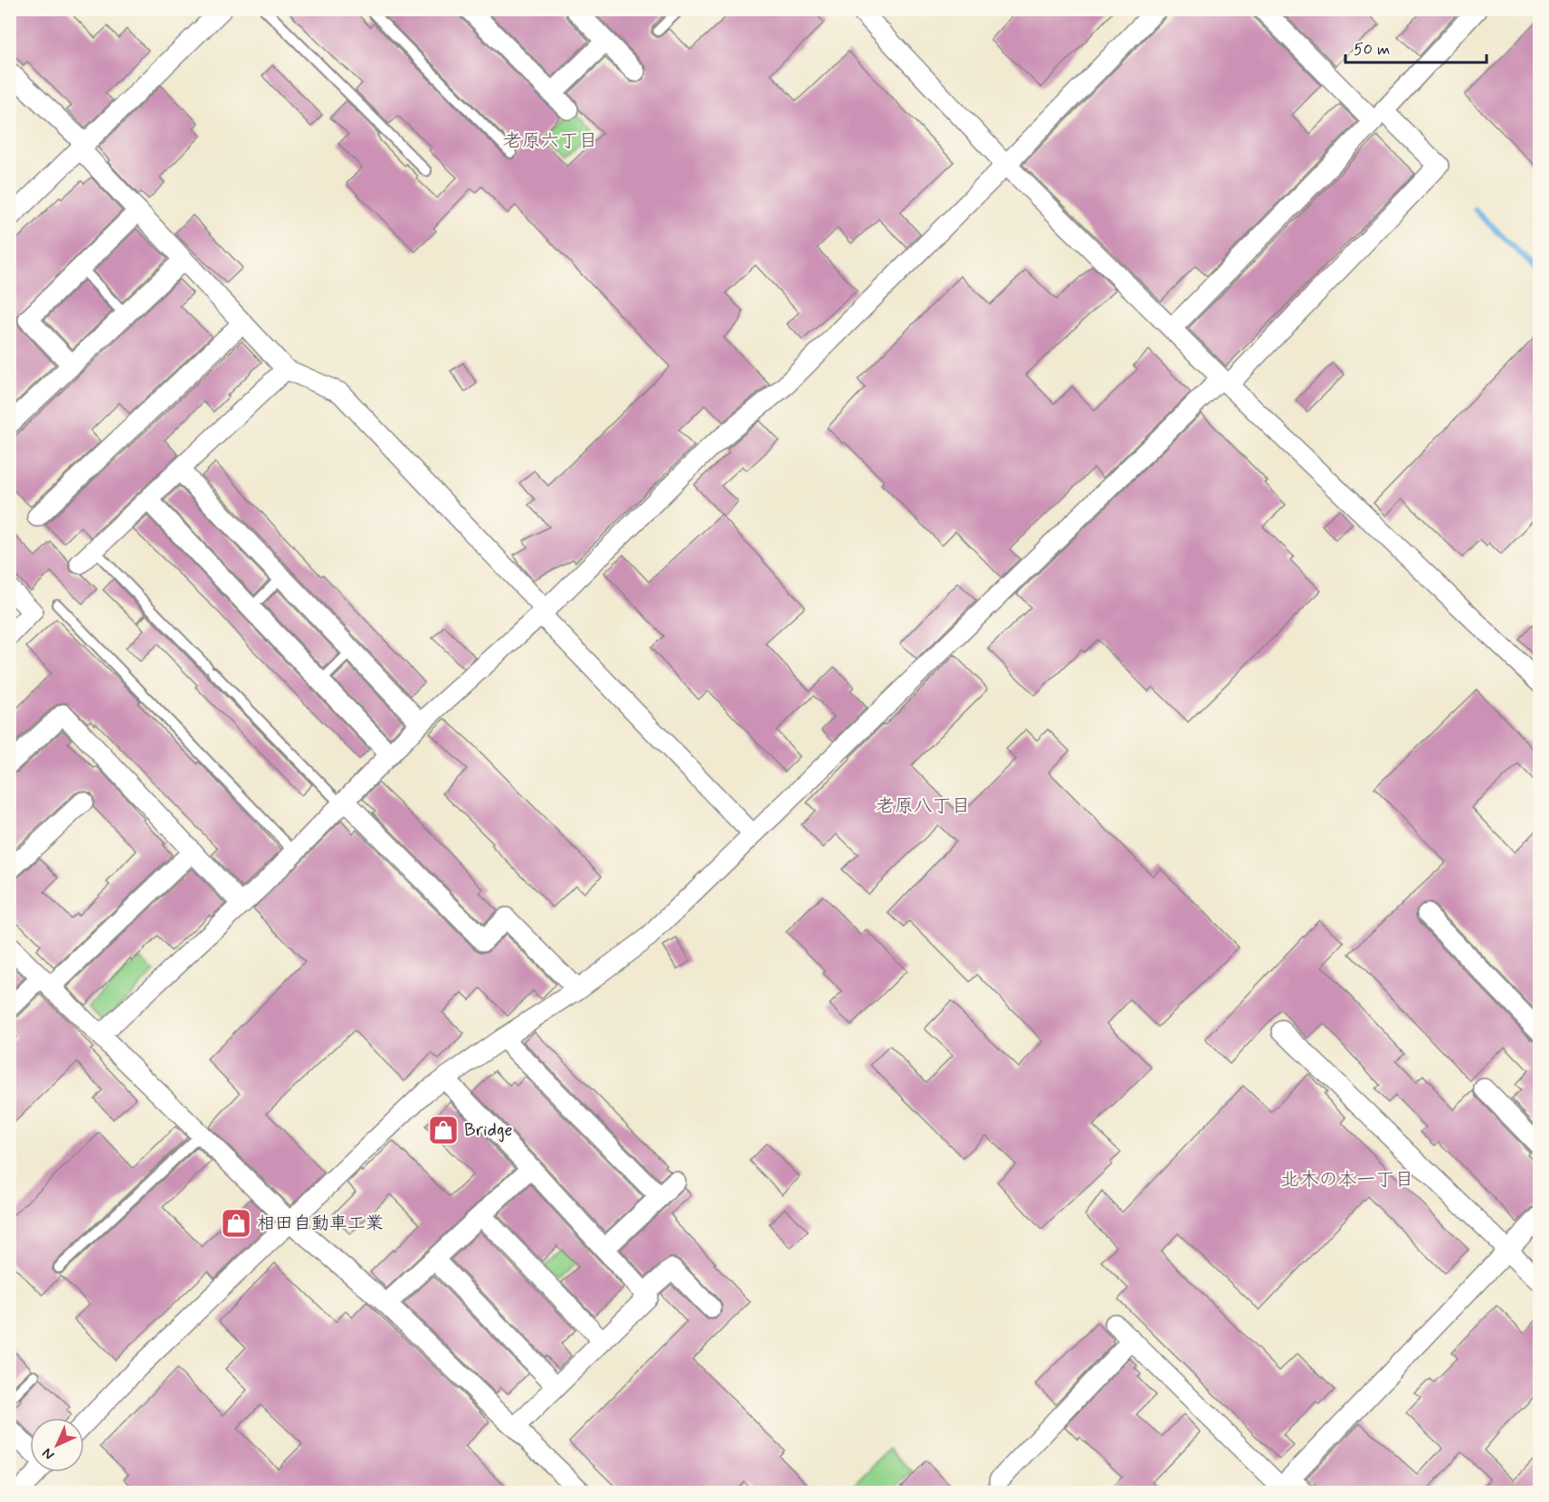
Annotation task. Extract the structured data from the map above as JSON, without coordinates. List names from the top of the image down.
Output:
{
  "districts": ["老原六丁目", "老原八丁目", "北木の本一丁目"],
  "places": {
    "shop": ["Bridge", "相田自動車工業"]
  },
  "scale_bar": "50 m",
  "north": "bottom left"
}
